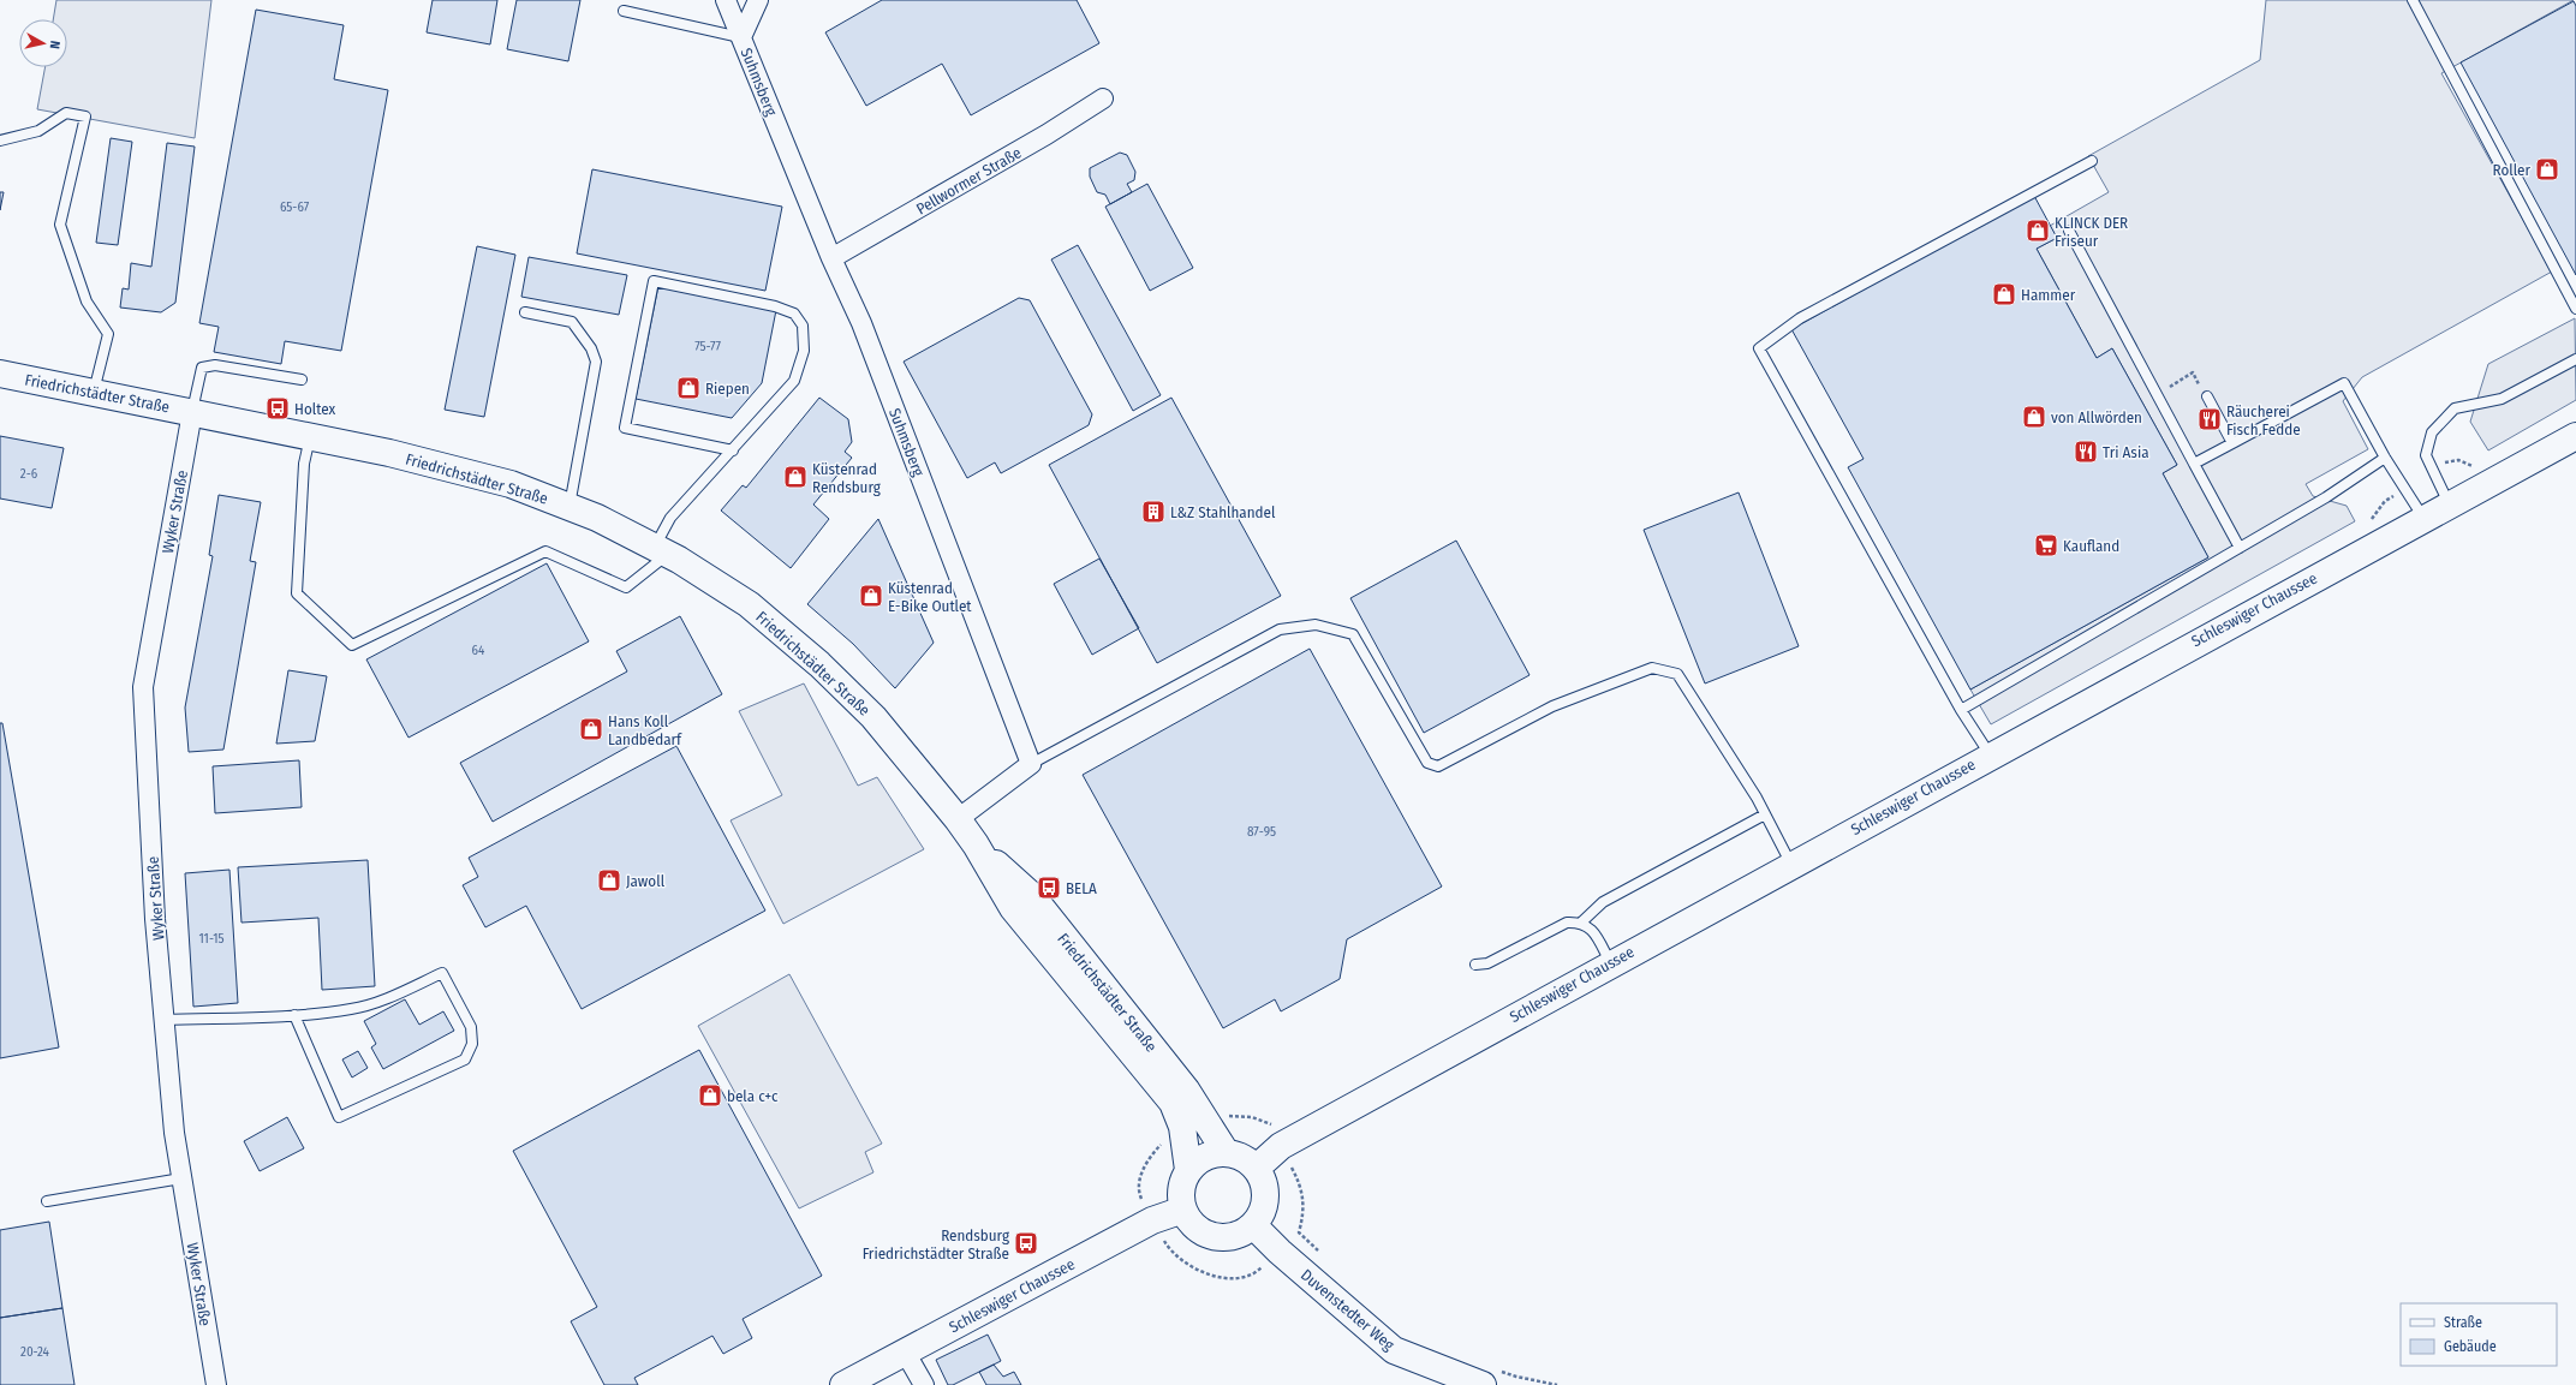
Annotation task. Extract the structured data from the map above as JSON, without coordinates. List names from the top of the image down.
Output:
{
  "streets": {
    "street": [
      "Suhmsberg",
      "Pellwormer Straße",
      "Friedrichstädter Straße",
      "Wyker Straße",
      "Schleswiger Chaussee",
      "Duvenstedter Weg"
    ]
  },
  "crossings": [
    ["Suhmsberg", "Pellwormer Straße"],
    ["Friedrichstädter Straße", "Wyker Straße"],
    ["Friedrichstädter Straße", "Schleswiger Chaussee"],
    ["Friedrichstädter Straße", "Duvenstedter Weg"],
    ["Schleswiger Chaussee", "Duvenstedter Weg"]
  ],
  "places": {
    "shop": [
      "Roller",
      "KLINCK DER Friseur",
      "Hammer",
      "Riepen",
      "von Allwörden",
      "Küstenrad Rendsburg",
      "Küstenrad E-Bike Outlet",
      "Hans Koll Landbedarf",
      "Jawoll",
      "bela c+c"
    ],
    "bus stop": ["Holtex", "BELA", "Rendsburg Friedrichstädter Straße"],
    "restaurant": ["Räucherei Fisch Fedde", "Tri Asia"],
    "building": ["L&Z Stahlhandel"],
    "supermarket": ["Kaufland"]
  },
  "house_numbers": [
    "65-67",
    "75-77",
    "2-6",
    "64",
    "87-95",
    "11-15",
    "20-24"
  ],
  "legend": ["Straße", "Gebäude"],
  "north": "right"
}
